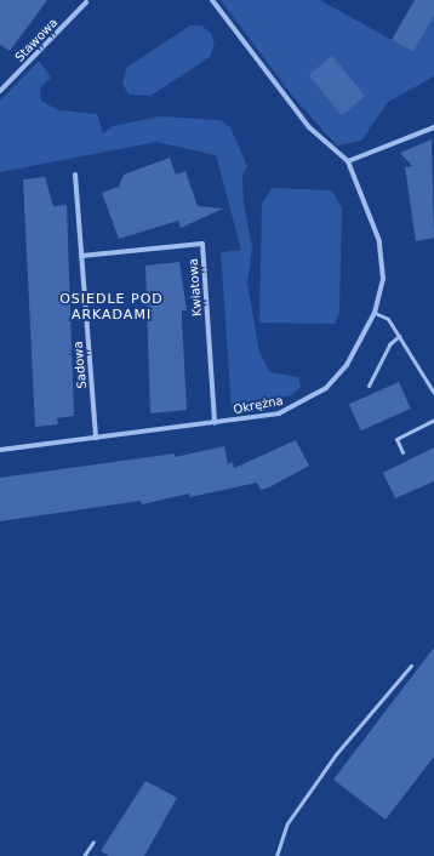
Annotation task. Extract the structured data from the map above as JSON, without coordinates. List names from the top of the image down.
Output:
{
  "streets": {
    "street": [
      "Stawowa",
      "Kwiatowa",
      "Sadowa",
      "Okrężna"
    ]
  },
  "crossings": [
    ["Kwiatowa", "Sadowa"],
    ["Kwiatowa", "Okrężna"],
    ["Sadowa", "Okrężna"]
  ],
  "districts": ["OSIEDLE POD ARKADAMI"]
}
